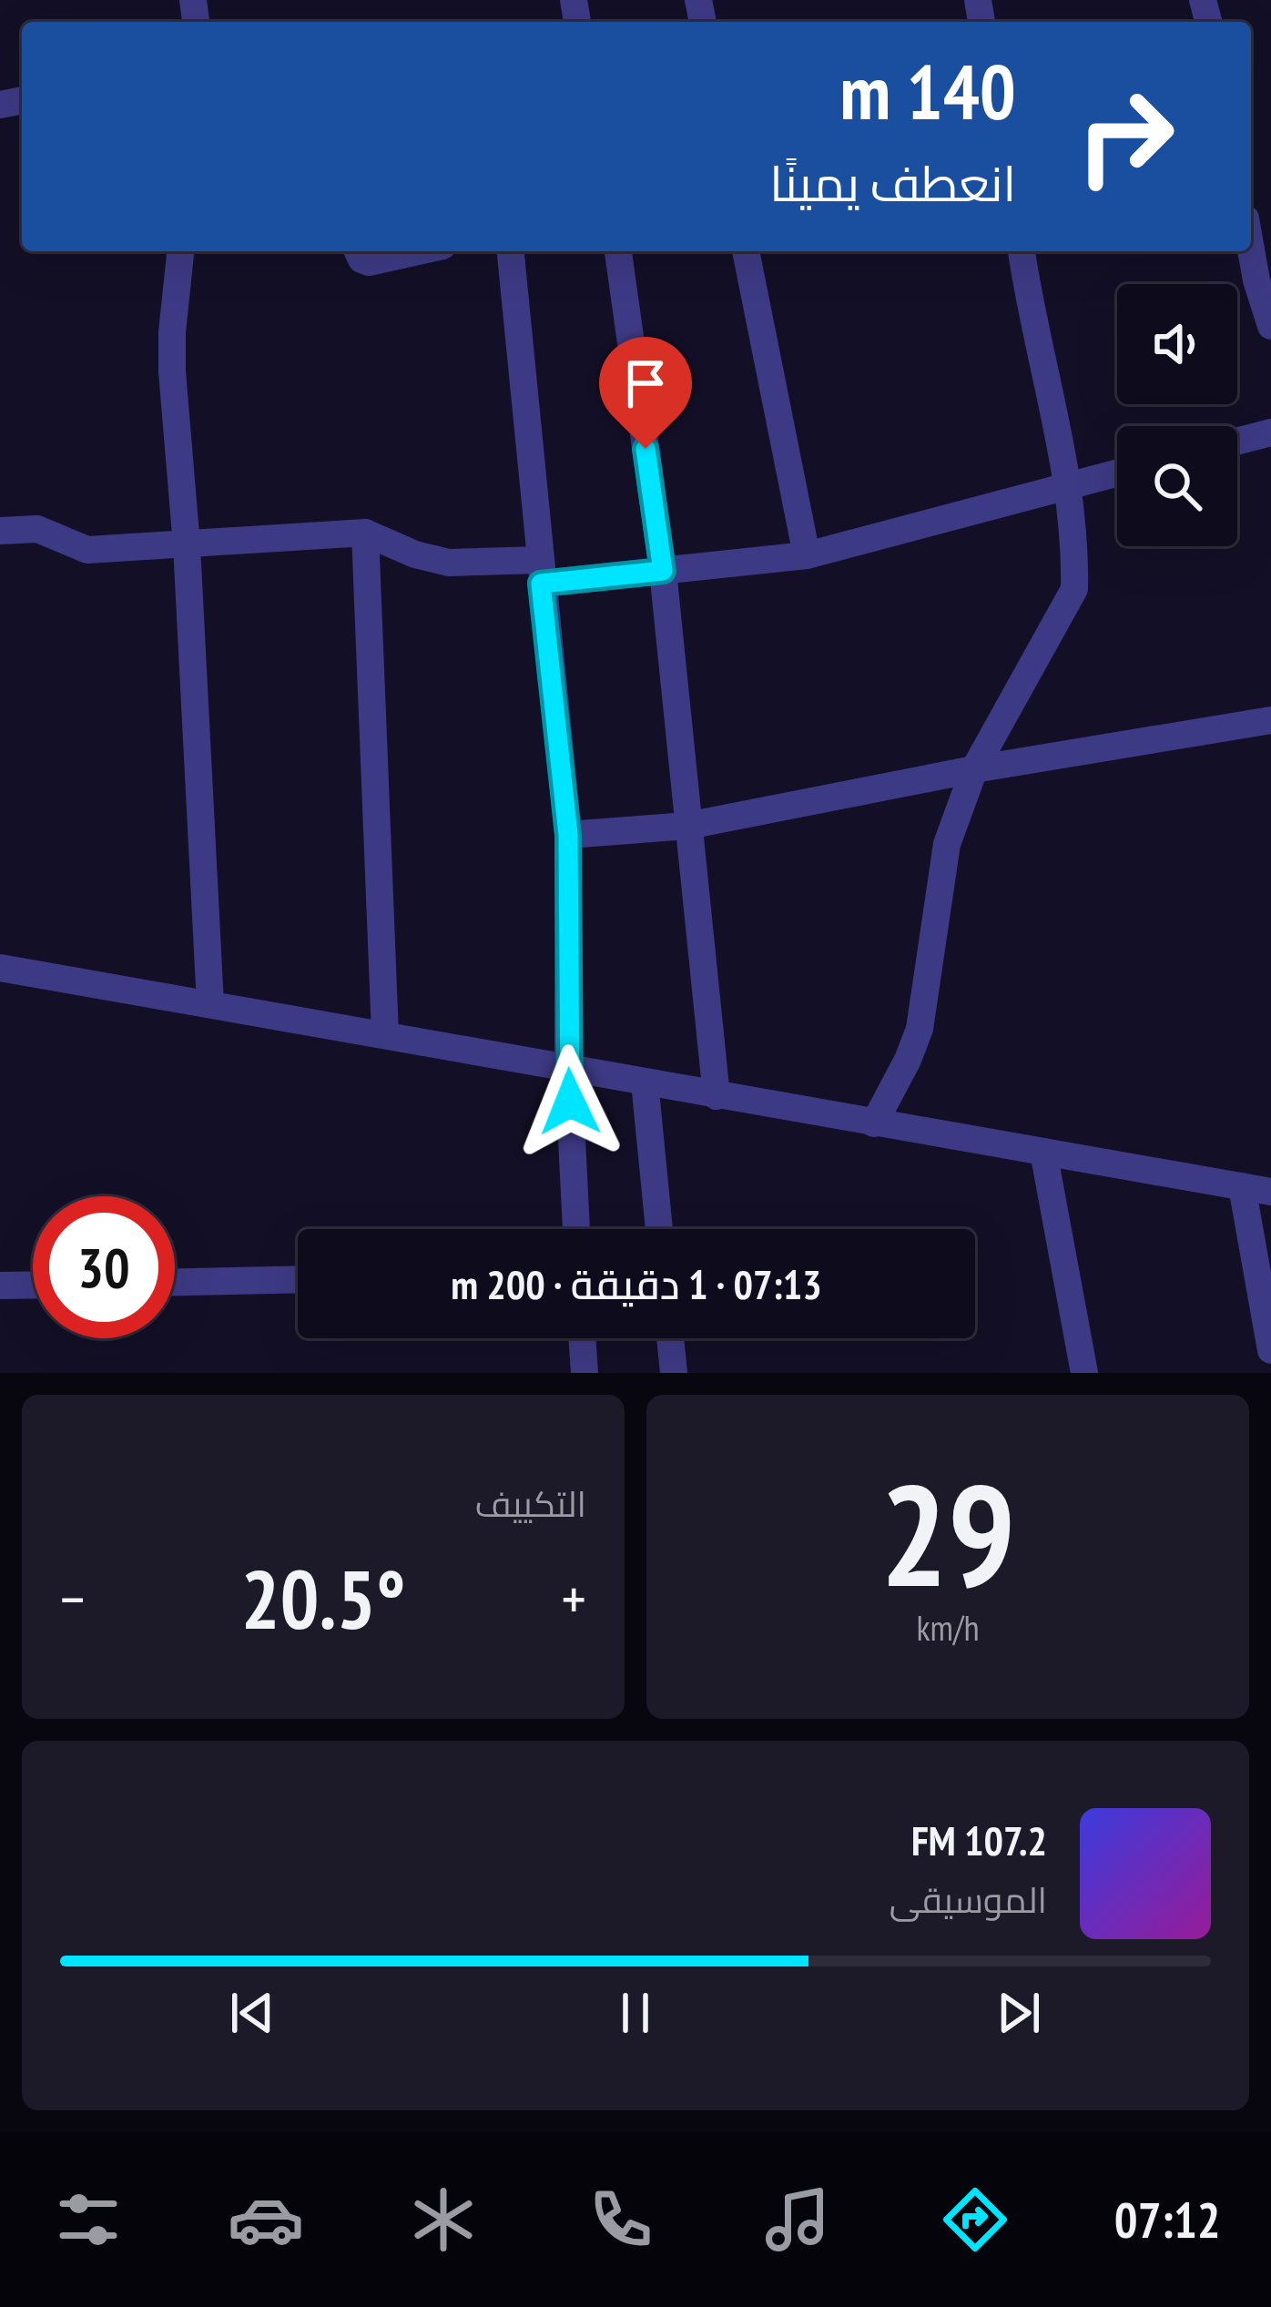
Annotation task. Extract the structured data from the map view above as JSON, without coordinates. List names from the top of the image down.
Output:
{
  "page": {
    "turn": ["140 m", "انعطف يمينًا"],
    "limit": "30",
    "trip": "07:13 · 1 دقيقة · 200 m",
    "tile": [
      ["29", "km/h"],
      "التكييف"
    ],
    "heat": ["−", "20.5°", "+"],
    "song": ["107.2 FM", "الموسيقى"],
    "tabs": "07:12"
  }
}
